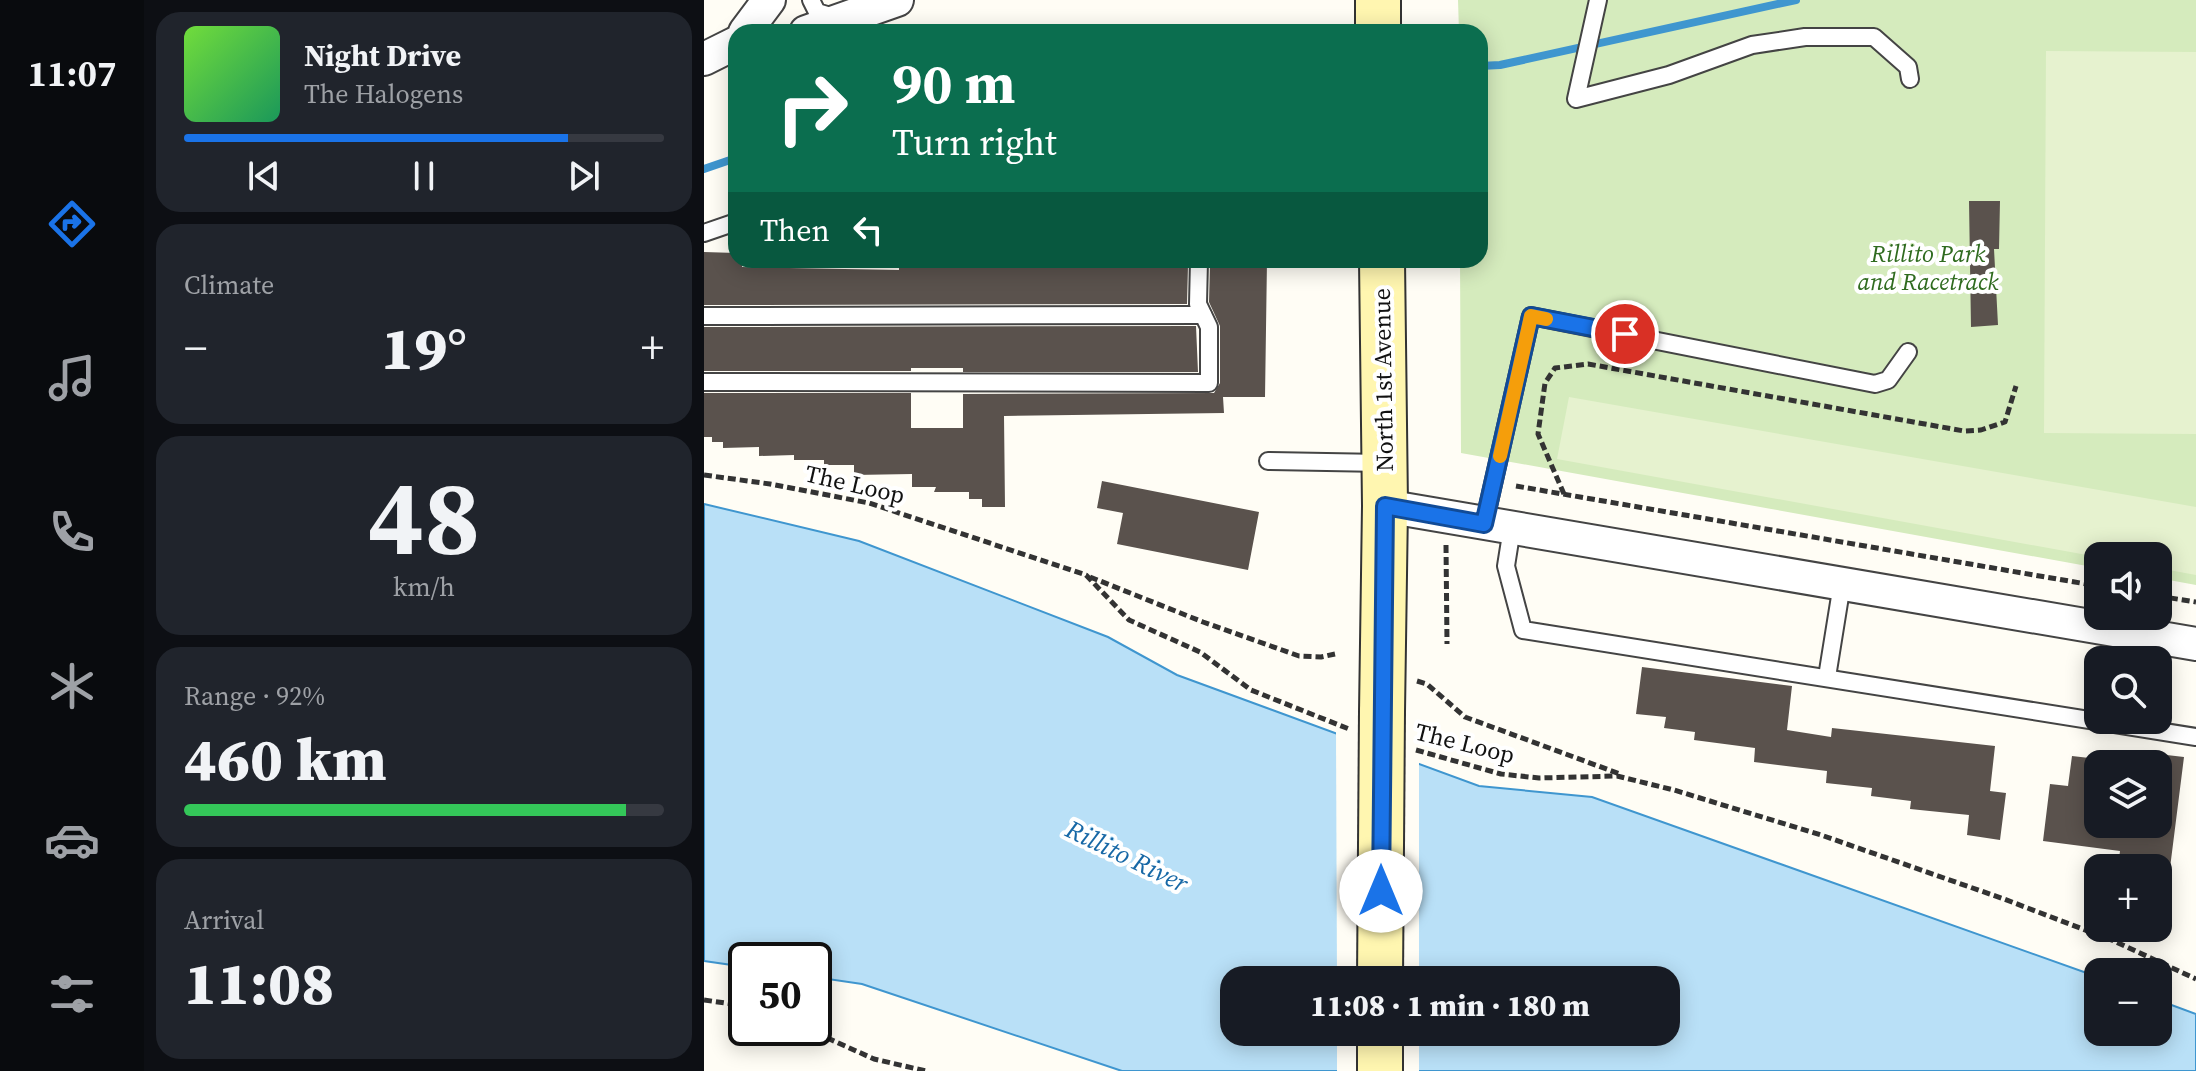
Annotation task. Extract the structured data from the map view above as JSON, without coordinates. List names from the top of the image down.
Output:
{
  "streets": {
    "main road": ["North 1st Avenue"],
    "path": ["The Loop"]
  },
  "crossings": [
    ["North 1st Avenue", "The Loop"]
  ],
  "water": ["Rillito River"],
  "parks": ["Rillito Park and Racetrack"],
  "page": {
    "tabs": "11:07",
    "turn": ["90 m", "Turn right"],
    "song": ["Night Drive", "The Halogens"],
    "then": "Then",
    "tile": [
      "Climate",
      ["48", "km/h"],
      ["Range · 92%", "460 km"],
      ["Arrival", "11:08"]
    ],
    "heat": ["−", "19°", "+"],
    "map_buttons": ["+", "−"],
    "limit": "50",
    "trip": "11:08 · 1 min · 180 m"
  }
}
